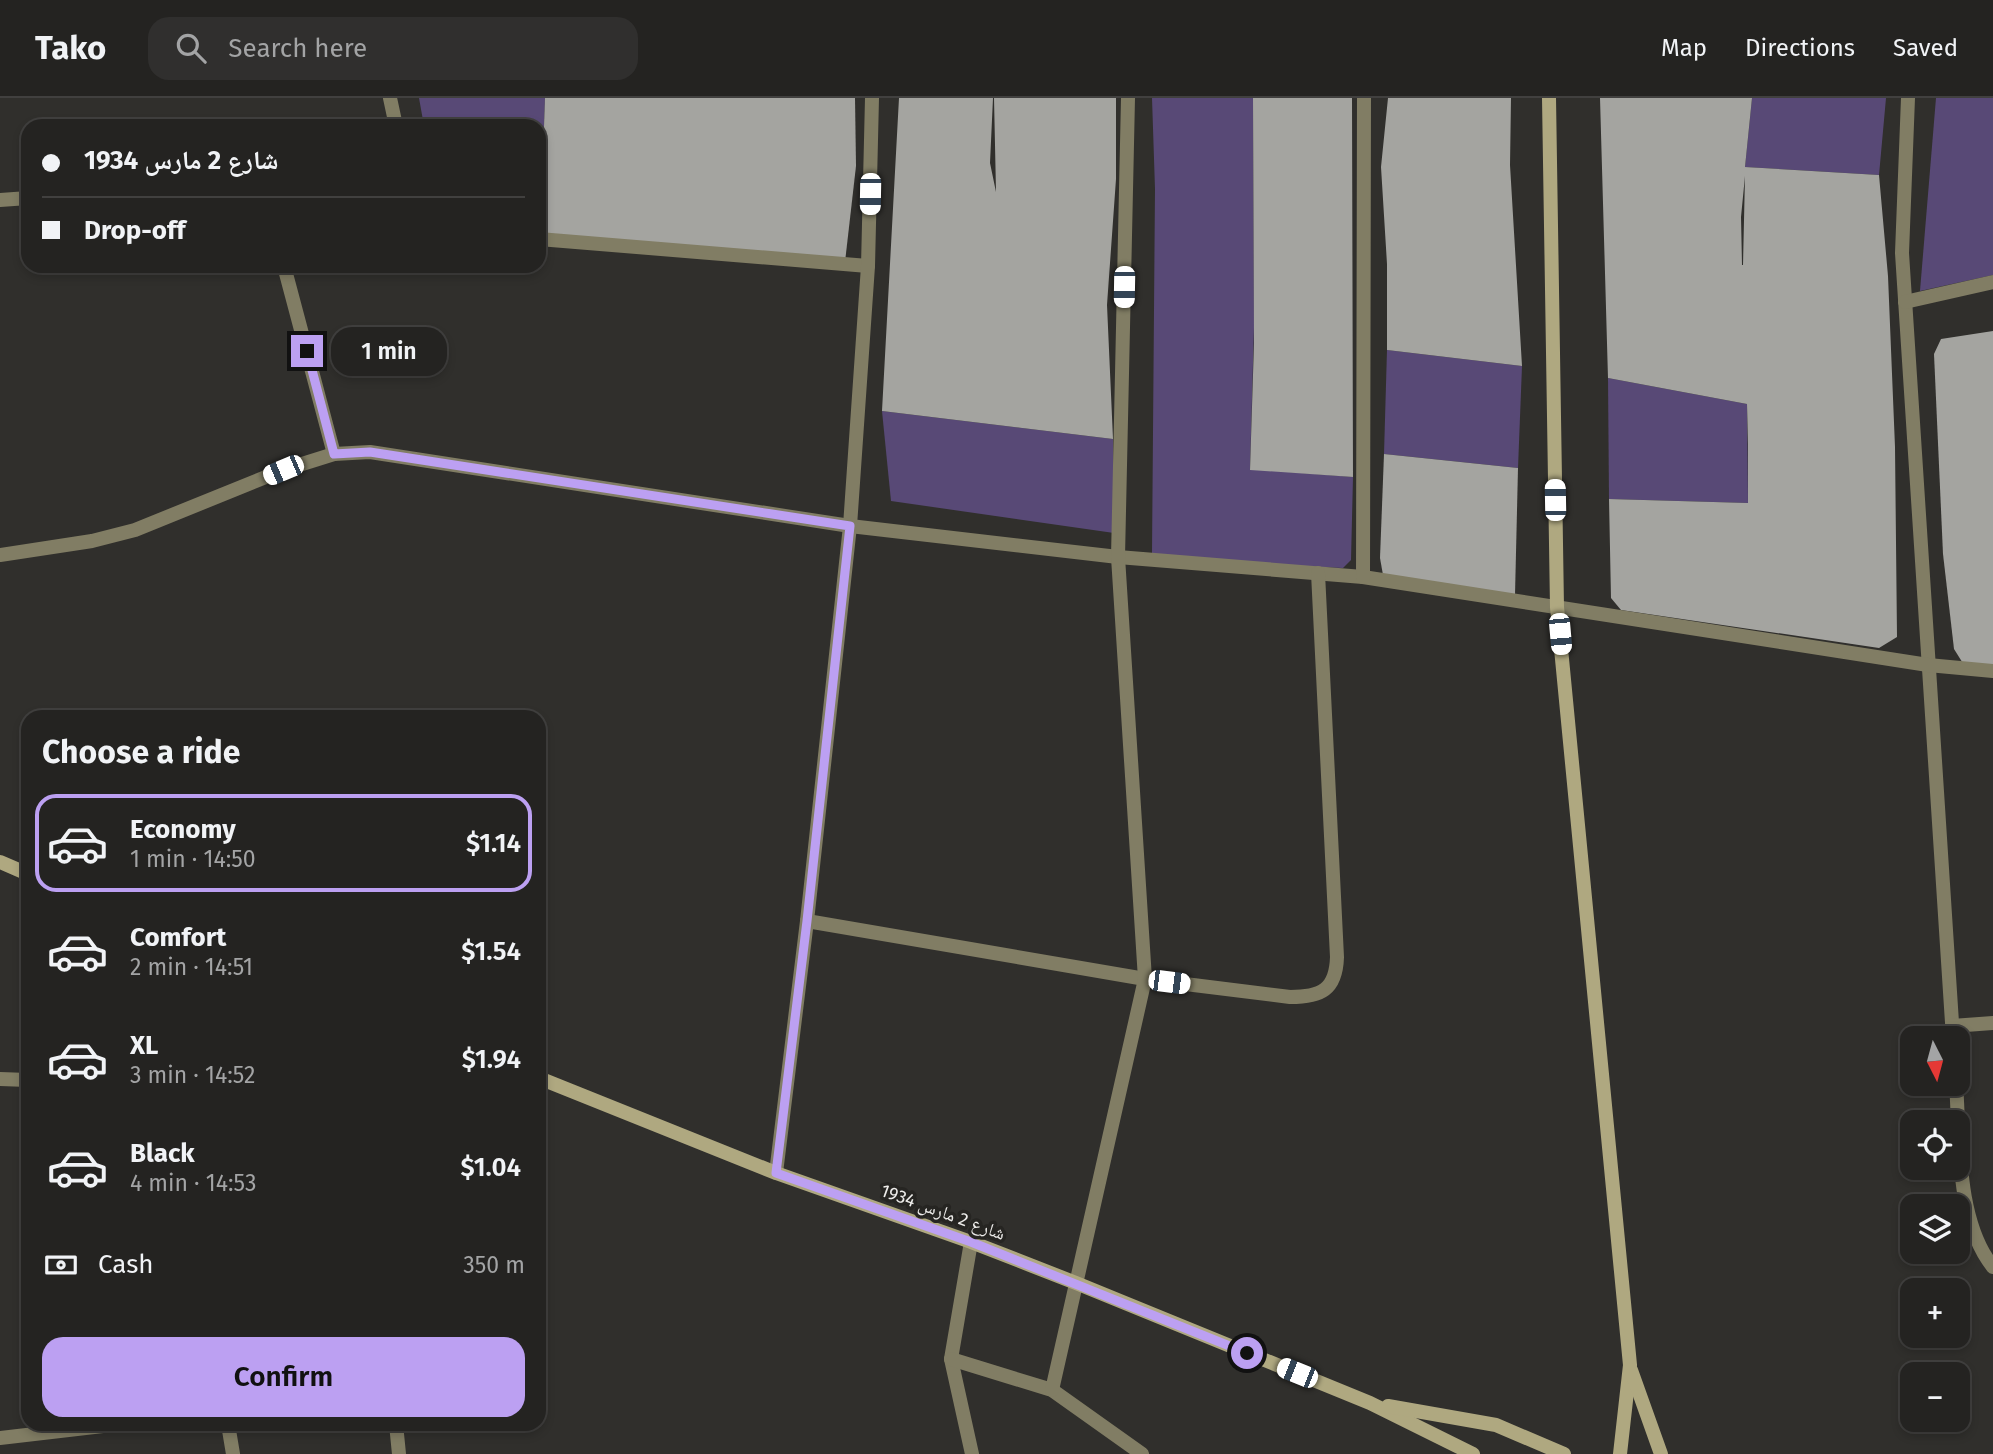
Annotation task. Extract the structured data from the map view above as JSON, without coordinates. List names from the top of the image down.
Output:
{
  "streets": {
    "street": ["شارع 2 مارس 1934"]
  },
  "north": "bottom",
  "page": {
    "header": "Tako",
    "search": "Search here",
    "nav": ["Map", "Directions", "Saved"],
    "banner": ["شارع 2 مارس 1934", "Drop-off"],
    "bubble": "1 min",
    "heading": "Choose a ride",
    "list": [
      {
        "name": "Economy",
        "note": "1 min · 14:50",
        "value": "$1.14"
      },
      {
        "name": "Comfort",
        "note": "2 min · 14:51",
        "value": "$1.54"
      },
      {
        "name": "XL",
        "note": "3 min · 14:52",
        "value": "$1.94"
      },
      {
        "name": "Black",
        "note": "4 min · 14:53",
        "value": "$1.04"
      }
    ],
    "map_buttons": ["+", "−"],
    "pay": ["Cash", "350 m"],
    "buttons": "Confirm"
  }
}
